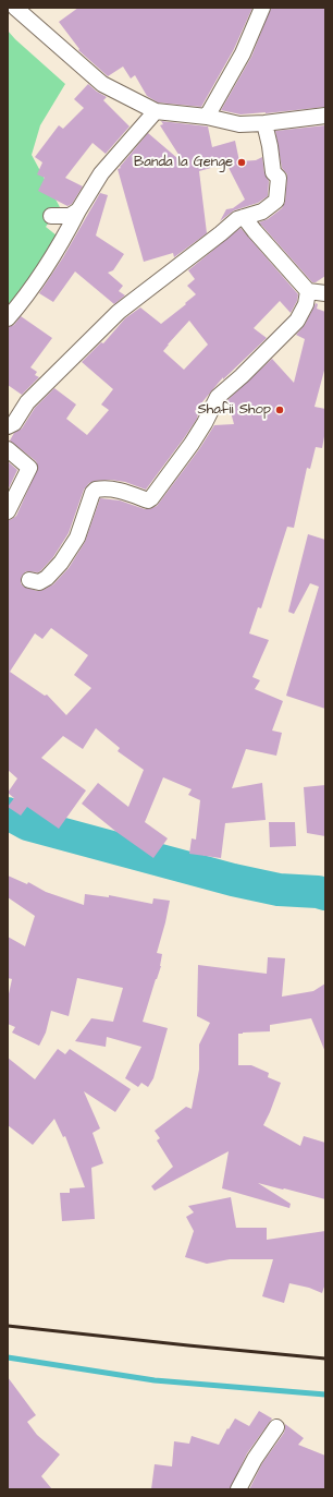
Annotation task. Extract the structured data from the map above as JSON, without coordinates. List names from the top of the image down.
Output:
{
  "places": ["Banda la Genge", "Shafii Shop"]
}
